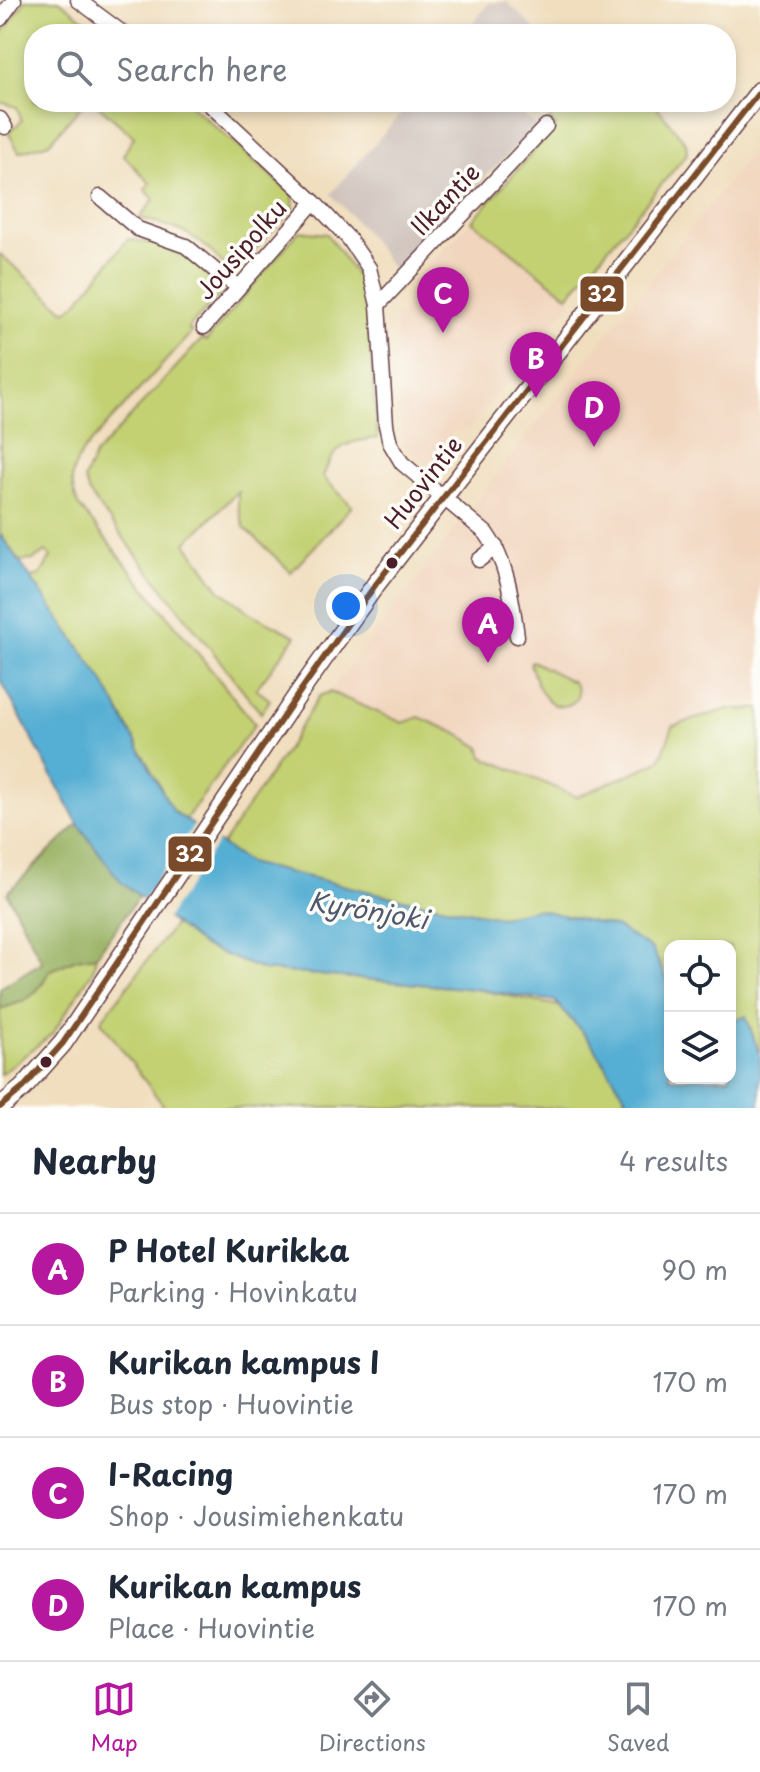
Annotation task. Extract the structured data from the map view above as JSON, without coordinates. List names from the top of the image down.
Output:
{
  "streets": {
    "main road": ["Huovintie"],
    "street": ["Ilkantie", "Jousipolku"]
  },
  "water": ["Kyrönjoki"],
  "lines": ["transit line 32"],
  "page": {
    "search": "Search here",
    "pins": [
      "C",
      "B",
      "D",
      "A"
    ],
    "heading": ["Nearby", "4 results"],
    "list": [
      {
        "mark": "A",
        "name": "P Hotel Kurikka",
        "note": "Parking · Hovinkatu",
        "value": "90 m"
      },
      {
        "mark": "B",
        "name": "Kurikan kampus I",
        "note": "Bus stop · Huovintie",
        "value": "170 m"
      },
      {
        "mark": "C",
        "name": "I-Racing",
        "note": "Shop · Jousimiehenkatu",
        "value": "170 m"
      },
      {
        "mark": "D",
        "name": "Kurikan kampus",
        "note": "Place · Huovintie",
        "value": "170 m"
      }
    ],
    "nav": ["Map", "Directions", "Saved"]
  }
}
